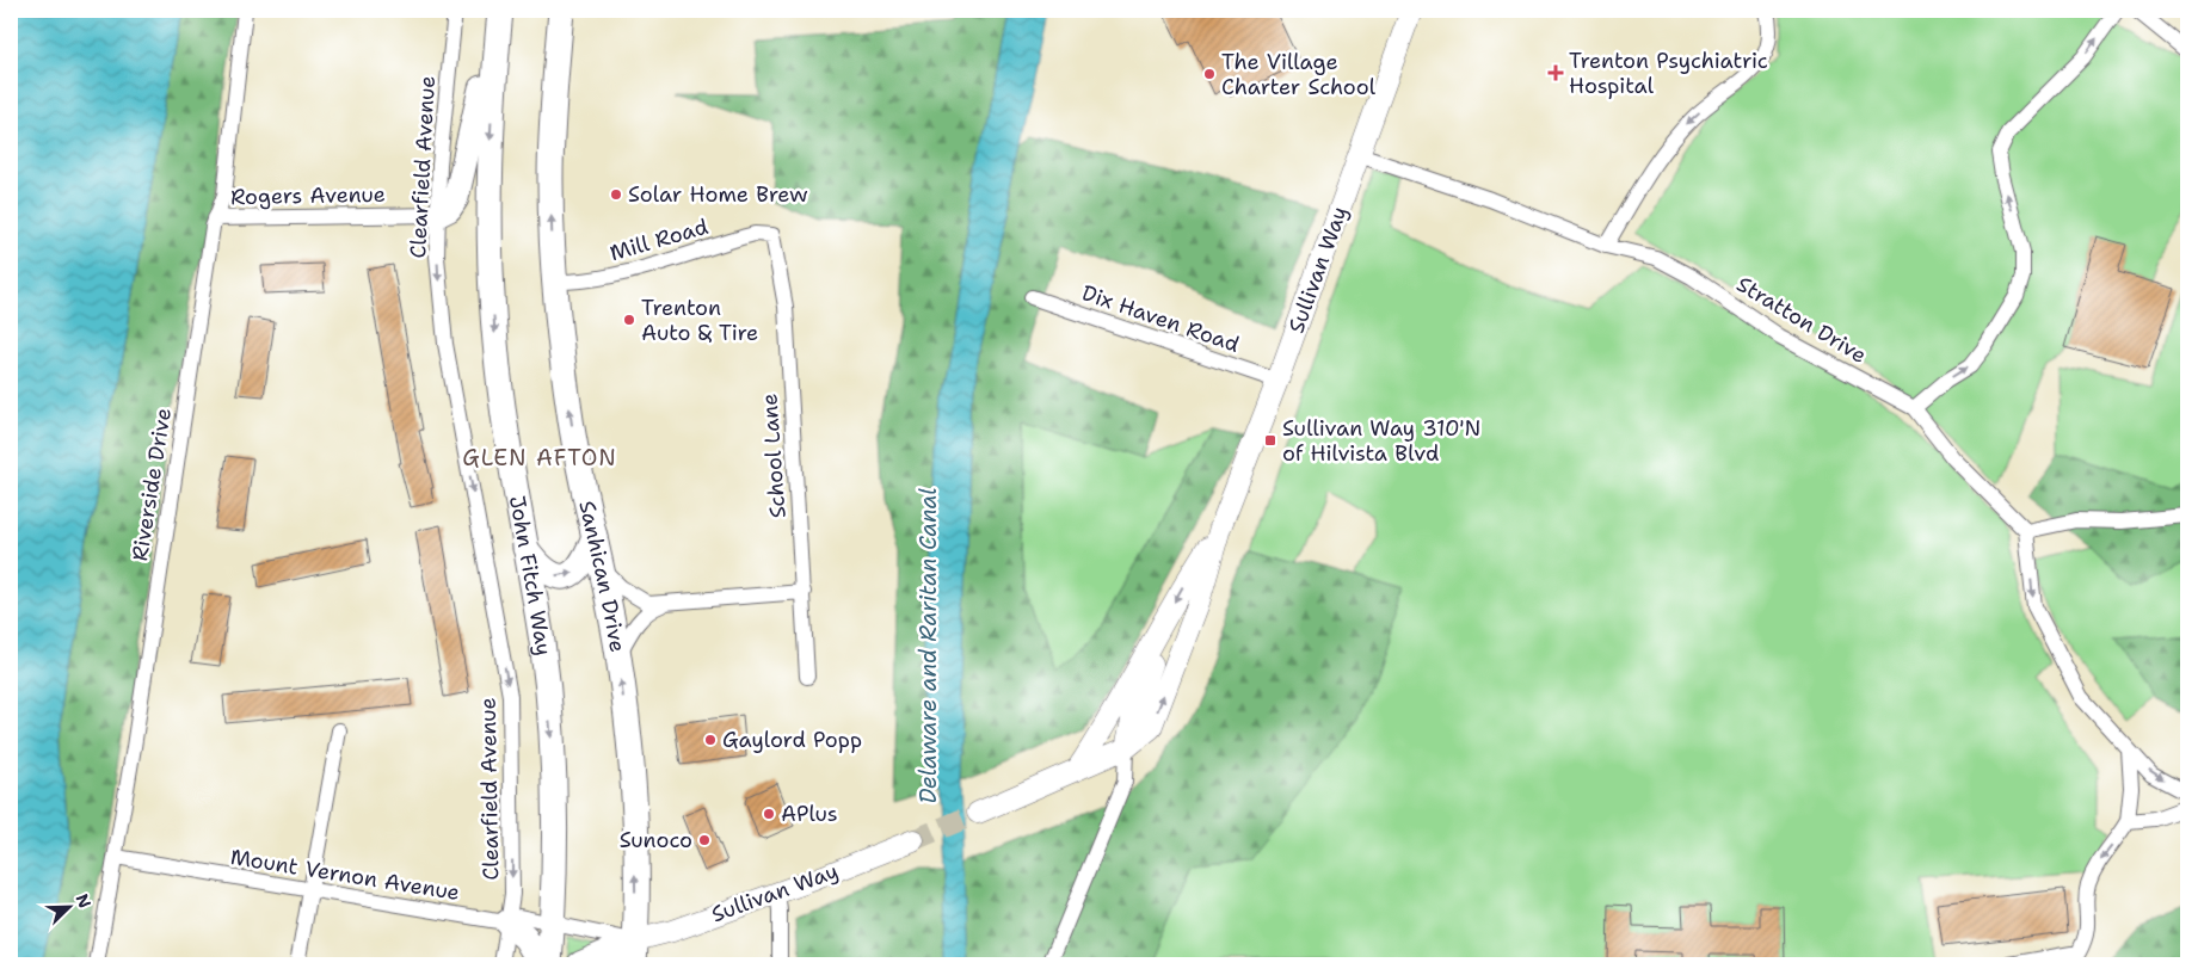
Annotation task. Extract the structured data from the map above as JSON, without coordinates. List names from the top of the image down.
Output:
{
  "streets": {
    "highway": ["John Fitch Way", "Sanhican Drive"],
    "main road": ["Sullivan Way"],
    "street": [
      "Clearfield Avenue",
      "Rogers Avenue",
      "Mill Road",
      "Dix Haven Road",
      "Stratton Drive",
      "School Lane",
      "Riverside Drive",
      "Mount Vernon Avenue"
    ]
  },
  "crossings": [
    ["Clearfield Avenue", "Rogers Avenue"],
    ["Clearfield Avenue", "Mount Vernon Avenue"],
    ["Rogers Avenue", "Riverside Drive"],
    ["Mill Road", "School Lane"],
    ["Mill Road", "Sanhican Drive"],
    ["Sullivan Way", "Dix Haven Road"],
    ["Sullivan Way", "Stratton Drive"],
    ["Sullivan Way", "Sanhican Drive"],
    ["Sullivan Way", "Mount Vernon Avenue"],
    ["Riverside Drive", "Mount Vernon Avenue"],
    ["John Fitch Way", "Mount Vernon Avenue"],
    ["Sanhican Drive", "Mount Vernon Avenue"]
  ],
  "one_way": ["Clearfield Avenue", "John Fitch Way", "Sanhican Drive"],
  "districts": ["GLEN AFTON"],
  "water": ["Delaware and Raritan Canal"],
  "places": {
    "health": ["Trenton Psychiatric Hospital"],
    "other": [
      "The Village Charter School",
      "Solar Home Brew",
      "Trenton Auto & Tire",
      "Gaylord Popp",
      "APlus",
      "Sunoco"
    ],
    "transit": ["Sullivan Way 310'N of Hilvista Blvd"]
  },
  "north": "top right"
}
